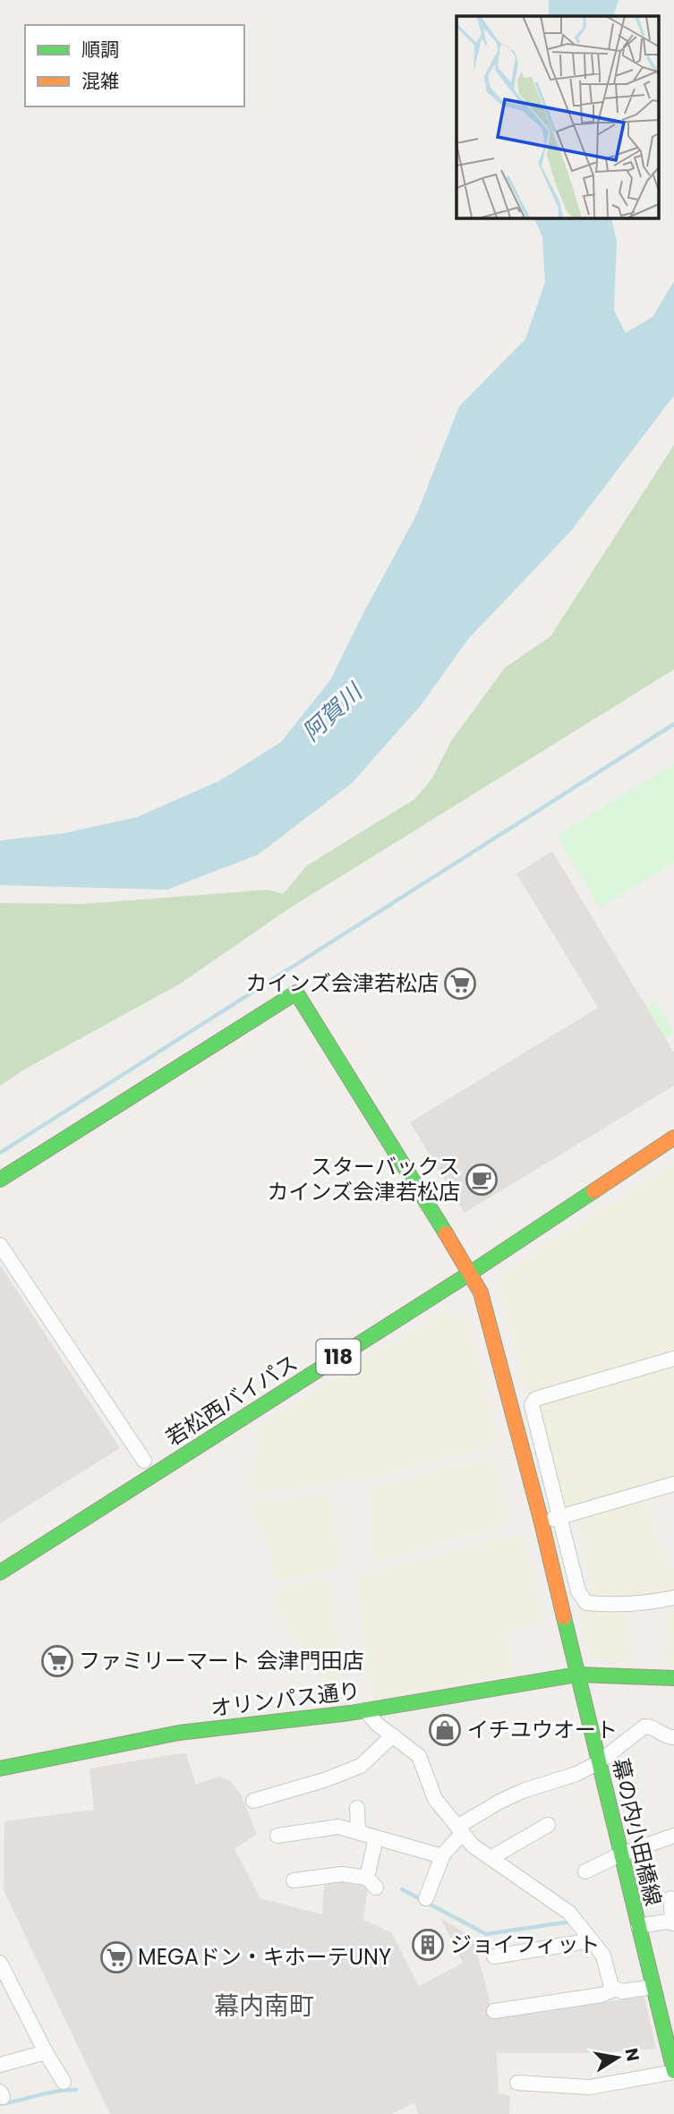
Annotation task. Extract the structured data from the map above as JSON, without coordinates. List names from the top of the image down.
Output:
{
  "streets": {
    "main road": [
      "118",
      "若松西バイパス",
      "オリンパス通り",
      "幕の内小田橋線"
    ]
  },
  "crossings": [
    ["若松西バイパス", "幕の内小田橋線"],
    ["オリンパス通り", "幕の内小田橋線"]
  ],
  "districts": ["幕内南町"],
  "water": ["阿賀川"],
  "places": {
    "supermarket": ["カインズ会津若松店", "ファミリーマート 会津門田店", "MEGAドン・キホーテUNY"],
    "cafe": ["スターバックス カインズ会津若松店"],
    "shop": ["イチユウオート"],
    "building": ["ジョイフィット"]
  },
  "legend": ["順調", "混雑"],
  "north": "right"
}
